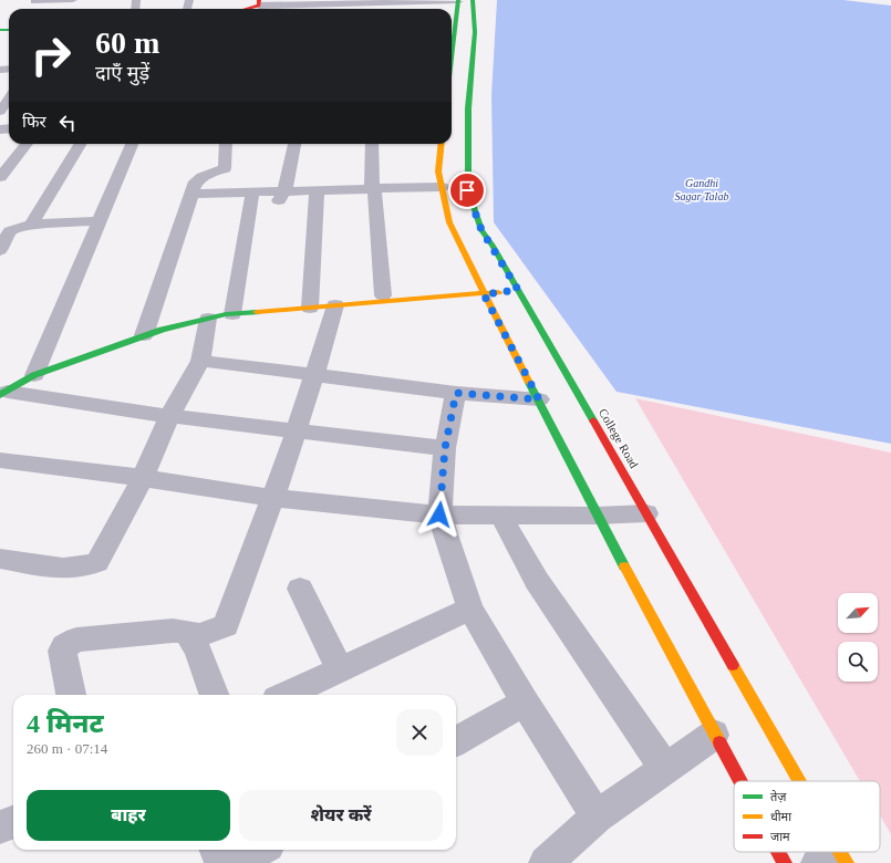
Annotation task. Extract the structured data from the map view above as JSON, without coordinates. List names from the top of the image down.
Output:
{
  "streets": {
    "main road": ["College Road"]
  },
  "water": ["Gandhi Sagar Talab"],
  "legend": ["तेज़", "धीमा", "जाम"],
  "north": "top right",
  "page": {
    "turn": ["60 m", "दाएँ मुड़ें"],
    "then": "फिर",
    "heading": ["4 मिनट", "260 m · 07:14"],
    "buttons": ["बाहर", "शेयर करें"]
  }
}
